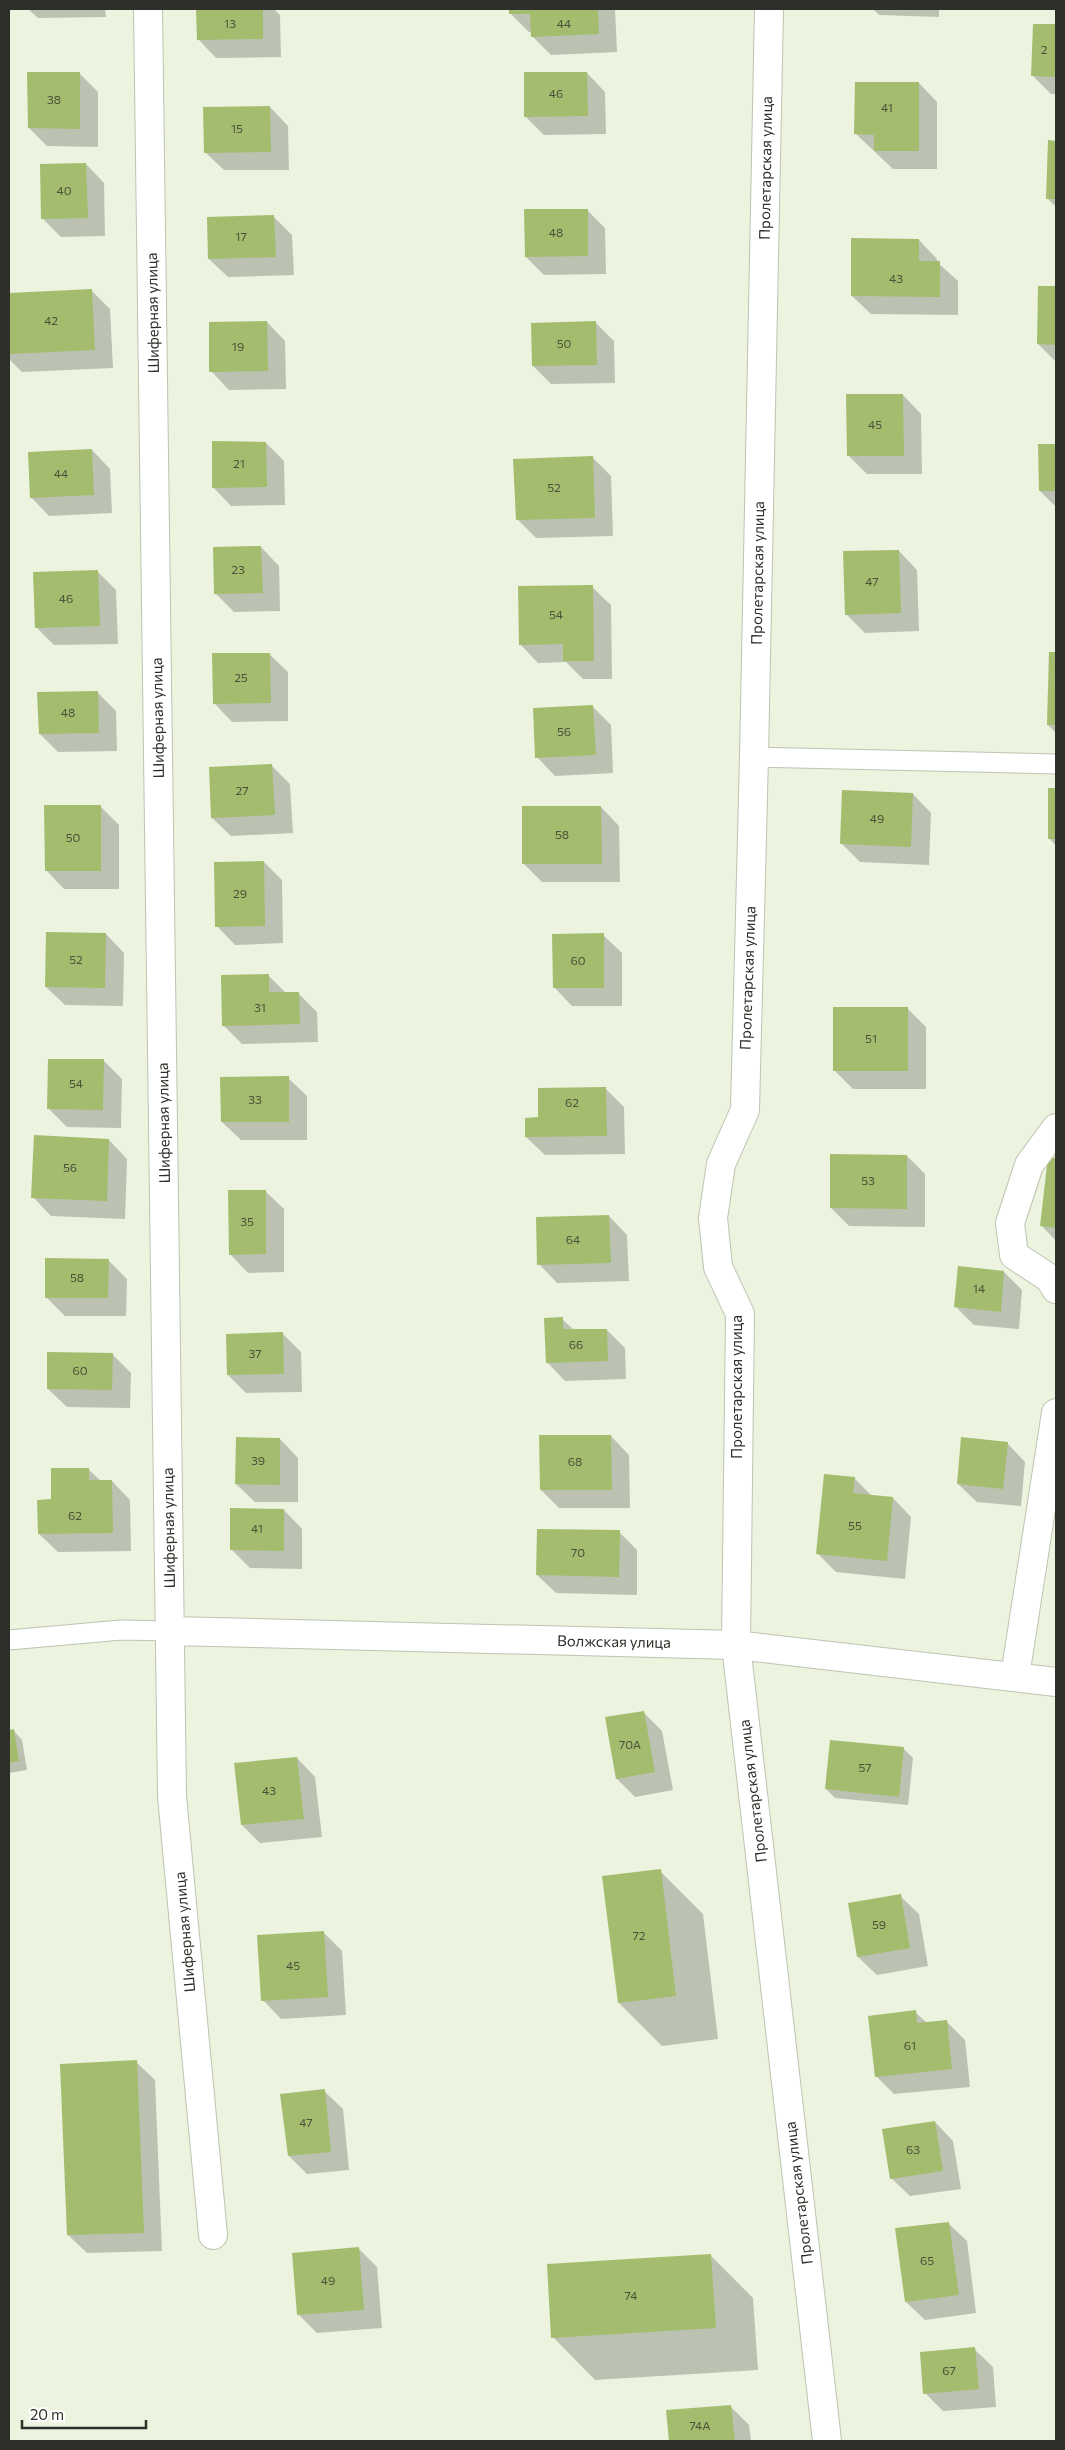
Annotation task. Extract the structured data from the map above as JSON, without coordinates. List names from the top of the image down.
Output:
{
  "streets": {
    "street": ["Пролетарская улица", "Шиферная улица", "Волжская улица"]
  },
  "crossings": [
    ["Пролетарская улица", "Волжская улица"],
    ["Шиферная улица", "Волжская улица"]
  ],
  "house_numbers": [
    "13",
    "44",
    "2",
    "46",
    "38",
    "41",
    "15",
    "40",
    "48",
    "17",
    "43",
    "42",
    "50",
    "19",
    "45",
    "21",
    "44",
    "52",
    "23",
    "47",
    "46",
    "54",
    "25",
    "48",
    "56",
    "27",
    "49",
    "58",
    "50",
    "29",
    "52",
    "60",
    "31",
    "51",
    "54",
    "33",
    "62",
    "56",
    "53",
    "35",
    "64",
    "58",
    "14",
    "66",
    "37",
    "60",
    "39",
    "68",
    "62",
    "55",
    "41",
    "70",
    "70А",
    "57",
    "43",
    "59",
    "72",
    "45",
    "61",
    "47",
    "63",
    "65",
    "49",
    "74",
    "67",
    "74А"
  ],
  "scale_bar": "20 m"
}
